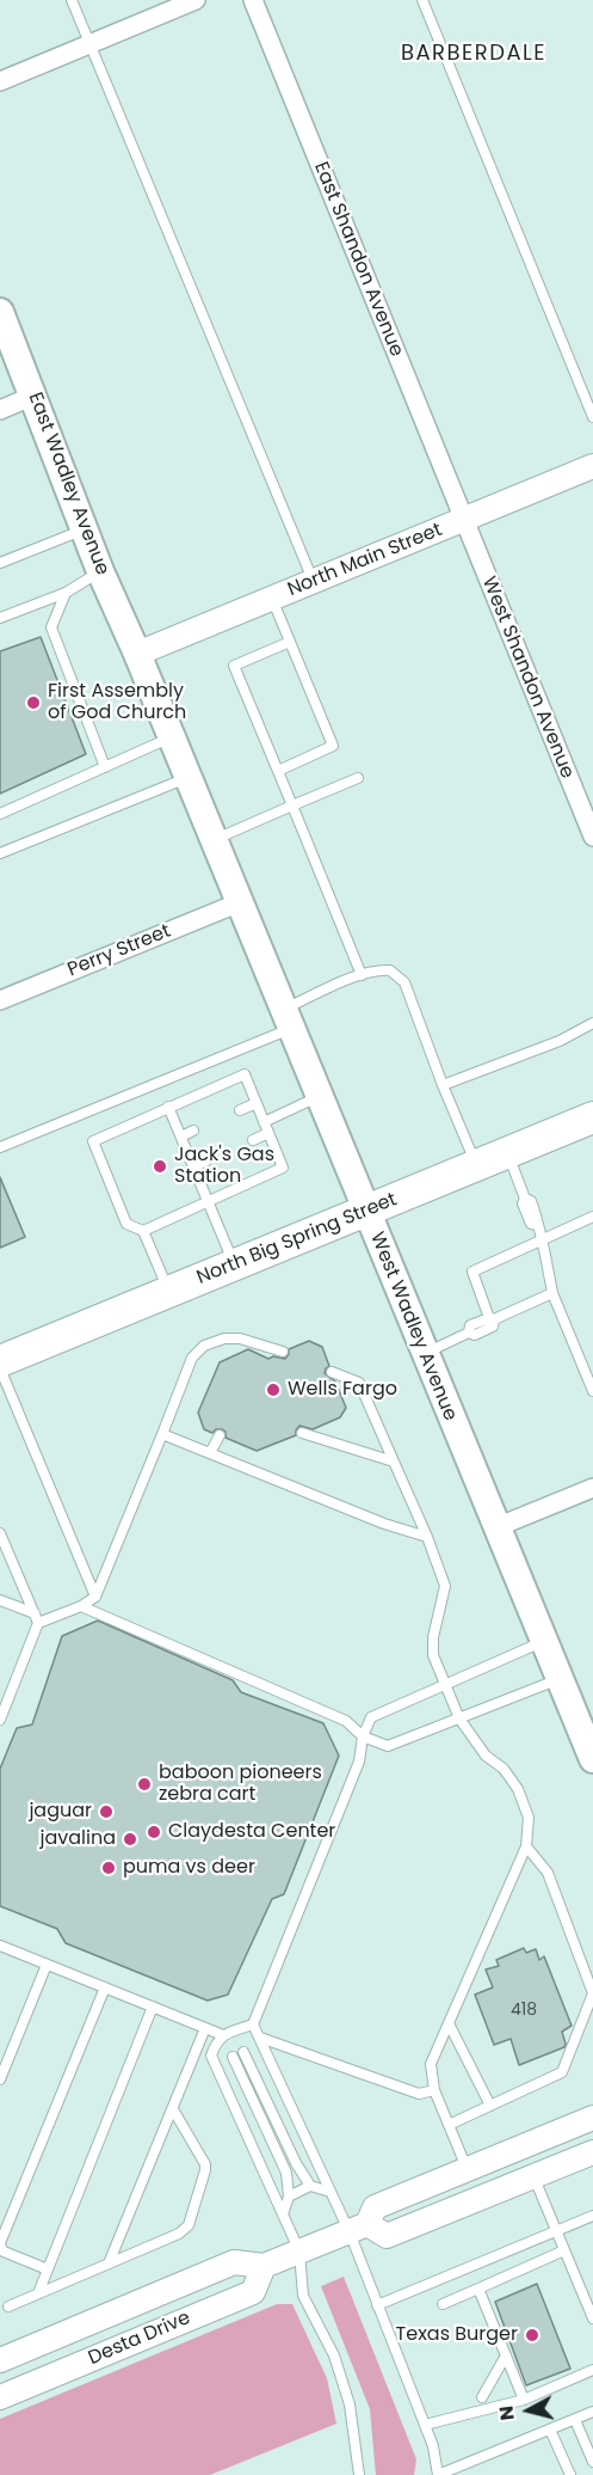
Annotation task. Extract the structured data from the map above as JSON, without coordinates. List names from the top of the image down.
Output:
{
  "streets": {
    "highway": ["North Big Spring Street"],
    "main road": ["East Wadley Avenue", "West Wadley Avenue"],
    "street": [
      "East Shandon Avenue",
      "North Main Street",
      "West Shandon Avenue",
      "Perry Street",
      "Desta Drive"
    ]
  },
  "crossings": [
    ["East Shandon Avenue", "North Main Street"],
    ["East Shandon Avenue", "West Shandon Avenue"],
    ["East Wadley Avenue", "North Main Street"],
    ["East Wadley Avenue", "West Wadley Avenue"],
    ["North Main Street", "West Shandon Avenue"],
    ["North Main Street", "West Wadley Avenue"],
    ["Perry Street", "West Wadley Avenue"],
    ["North Big Spring Street", "West Wadley Avenue"]
  ],
  "districts": ["BARBERDALE"],
  "places": [
    "First Assembly of God Church",
    "Jack's Gas Station",
    "Wells Fargo",
    "baboon pioneers zebra cart",
    "jaguar",
    "Claydesta Center",
    "javalina",
    "puma vs deer",
    "Texas Burger"
  ],
  "house_numbers": ["418"],
  "north": "left"
}
